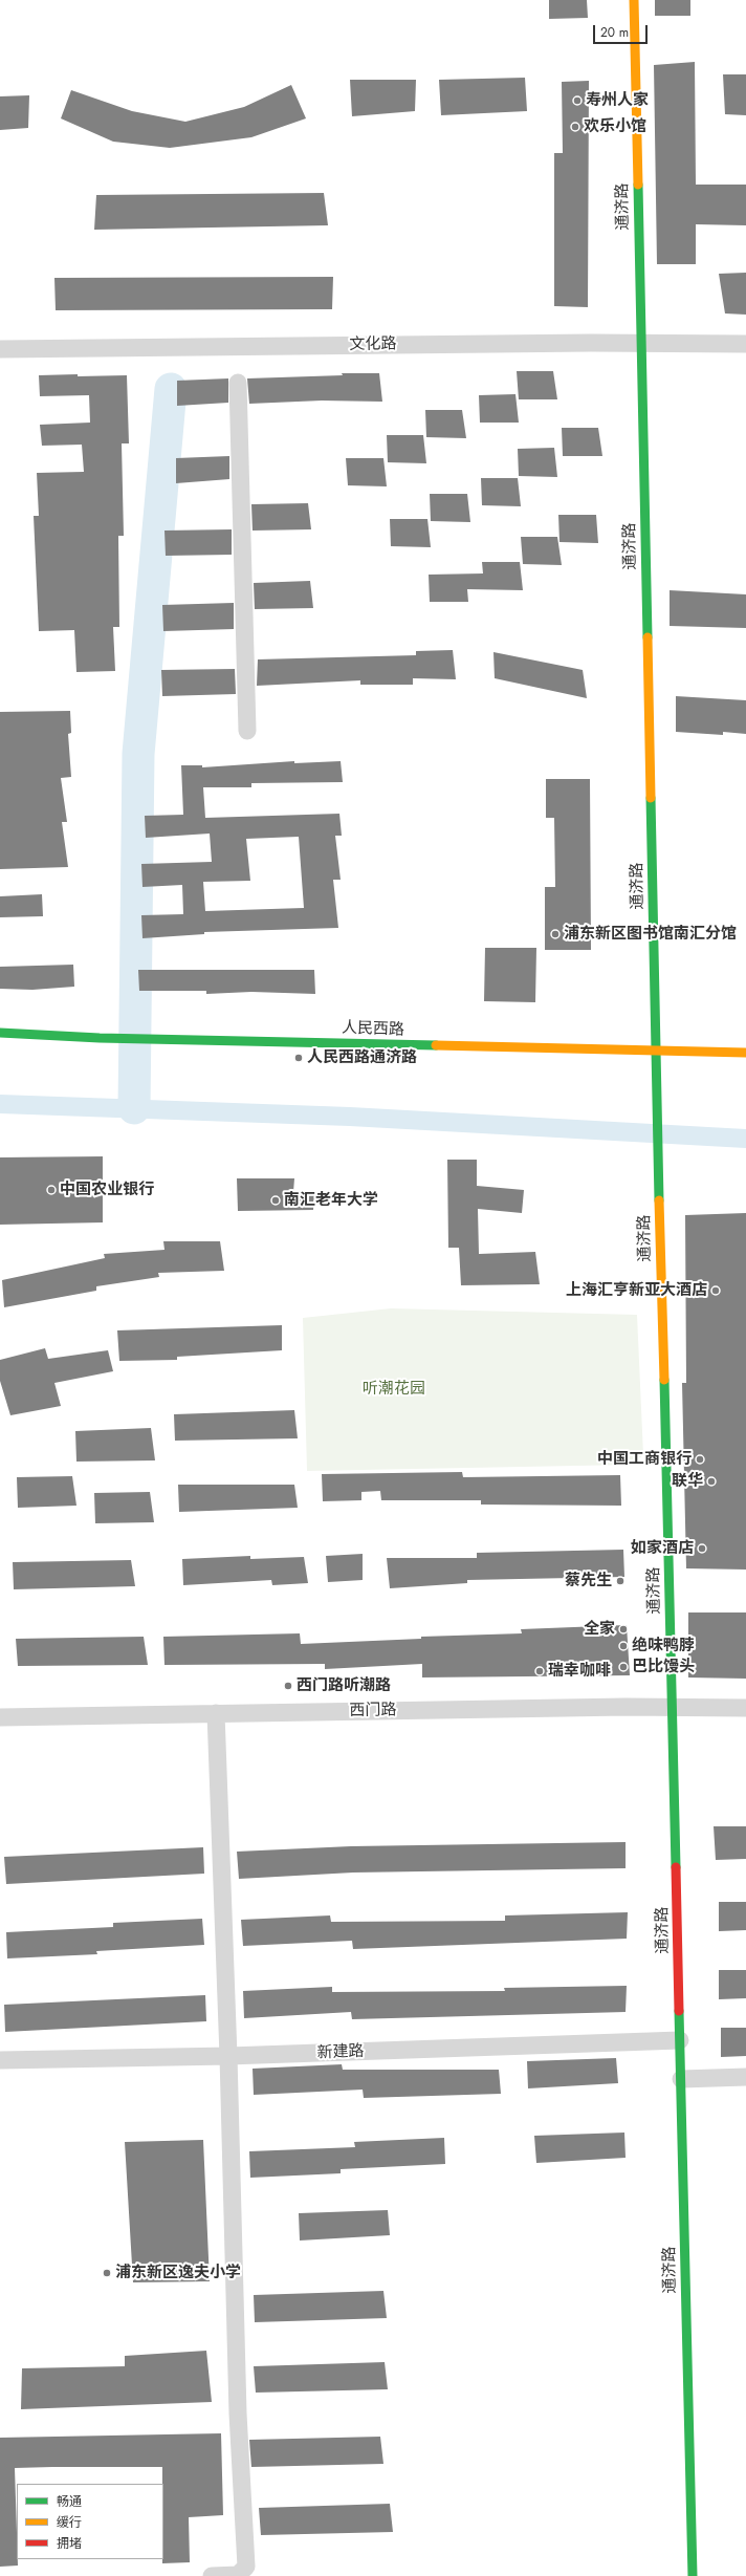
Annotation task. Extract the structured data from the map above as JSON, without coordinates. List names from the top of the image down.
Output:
{
  "streets": {
    "street": [
      "通济路",
      "文化路",
      "人民西路",
      "西门路",
      "新建路"
    ]
  },
  "crossings": [
    ["通济路", "文化路"],
    ["通济路", "人民西路"],
    ["通济路", "西门路"],
    ["通济路", "新建路"]
  ],
  "parks": ["听潮花园"],
  "places": [
    "寿州人家",
    "欢乐小馆",
    "浦东新区图书馆南汇分馆",
    "人民西路通济路",
    "中国农业银行",
    "南汇老年大学",
    "上海汇亨新亚大酒店",
    "中国工商银行",
    "联华",
    "如家酒店",
    "蔡先生",
    "全家",
    "绝味鸭脖",
    "巴比馒头",
    "瑞幸咖啡",
    "西门路听潮路",
    "浦东新区逸夫小学"
  ],
  "legend": ["畅通", "缓行", "拥堵"],
  "scale_bar": "20 m"
}
